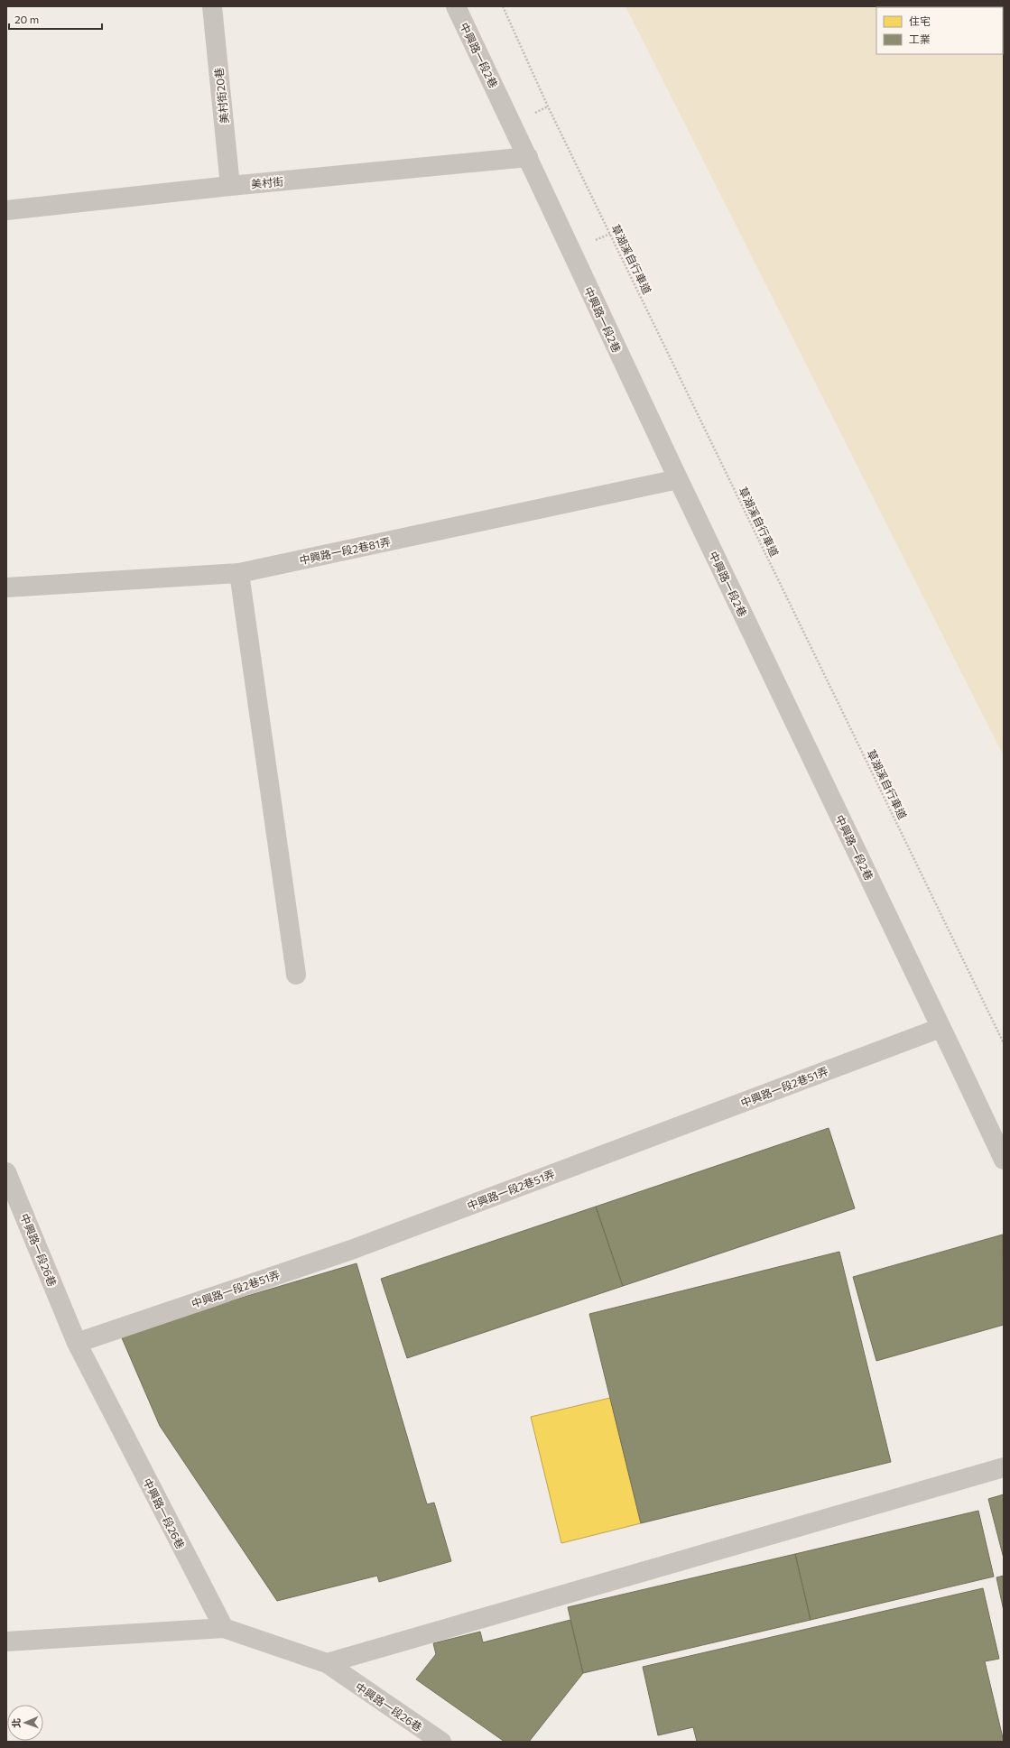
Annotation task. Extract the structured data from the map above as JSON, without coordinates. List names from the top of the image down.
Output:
{
  "streets": {
    "street": [
      "中興路一段2巷",
      "美村街20巷",
      "美村街",
      "中興路一段2巷81弄",
      "中興路一段2巷51弄",
      "中興路一段26巷"
    ],
    "path": ["草湖溪自行車道"]
  },
  "crossings": [
    ["中興路一段2巷", "美村街"],
    ["中興路一段2巷", "中興路一段2巷81弄"],
    ["中興路一段2巷", "中興路一段2巷51弄"],
    ["美村街20巷", "美村街"],
    ["中興路一段2巷51弄", "中興路一段26巷"]
  ],
  "legend": ["住宅", "工業"],
  "scale_bar": "20 m",
  "north": "left"
}
